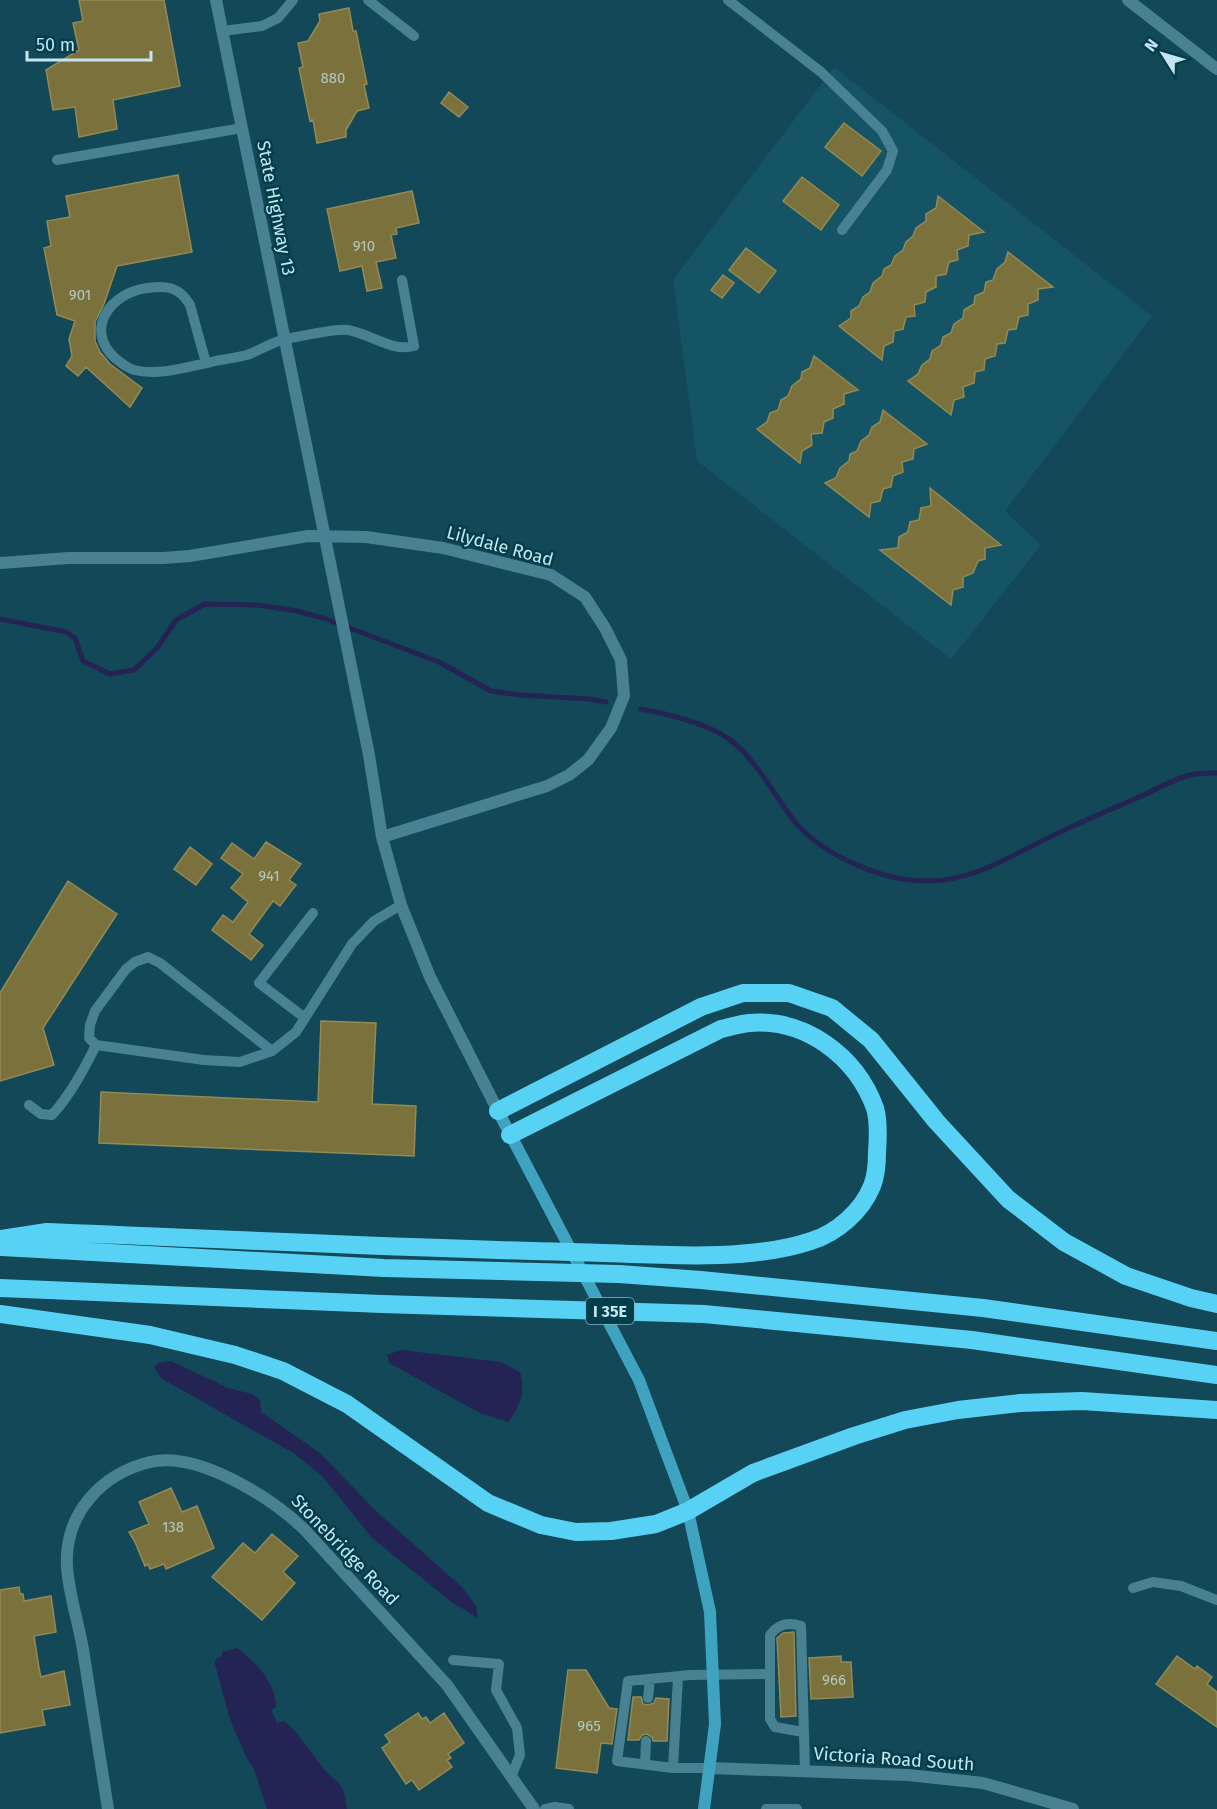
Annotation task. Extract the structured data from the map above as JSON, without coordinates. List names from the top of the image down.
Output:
{
  "streets": {
    "highway": ["I 35E"],
    "street": [
      "State Highway 13",
      "Lilydale Road",
      "Stonebridge Road",
      "Victoria Road South"
    ]
  },
  "crossings": [
    ["State Highway 13", "Lilydale Road"]
  ],
  "house_numbers": [
    "880",
    "910",
    "901",
    "941",
    "138",
    "966",
    "965"
  ],
  "scale_bar": "50 m",
  "north": "top left"
}
